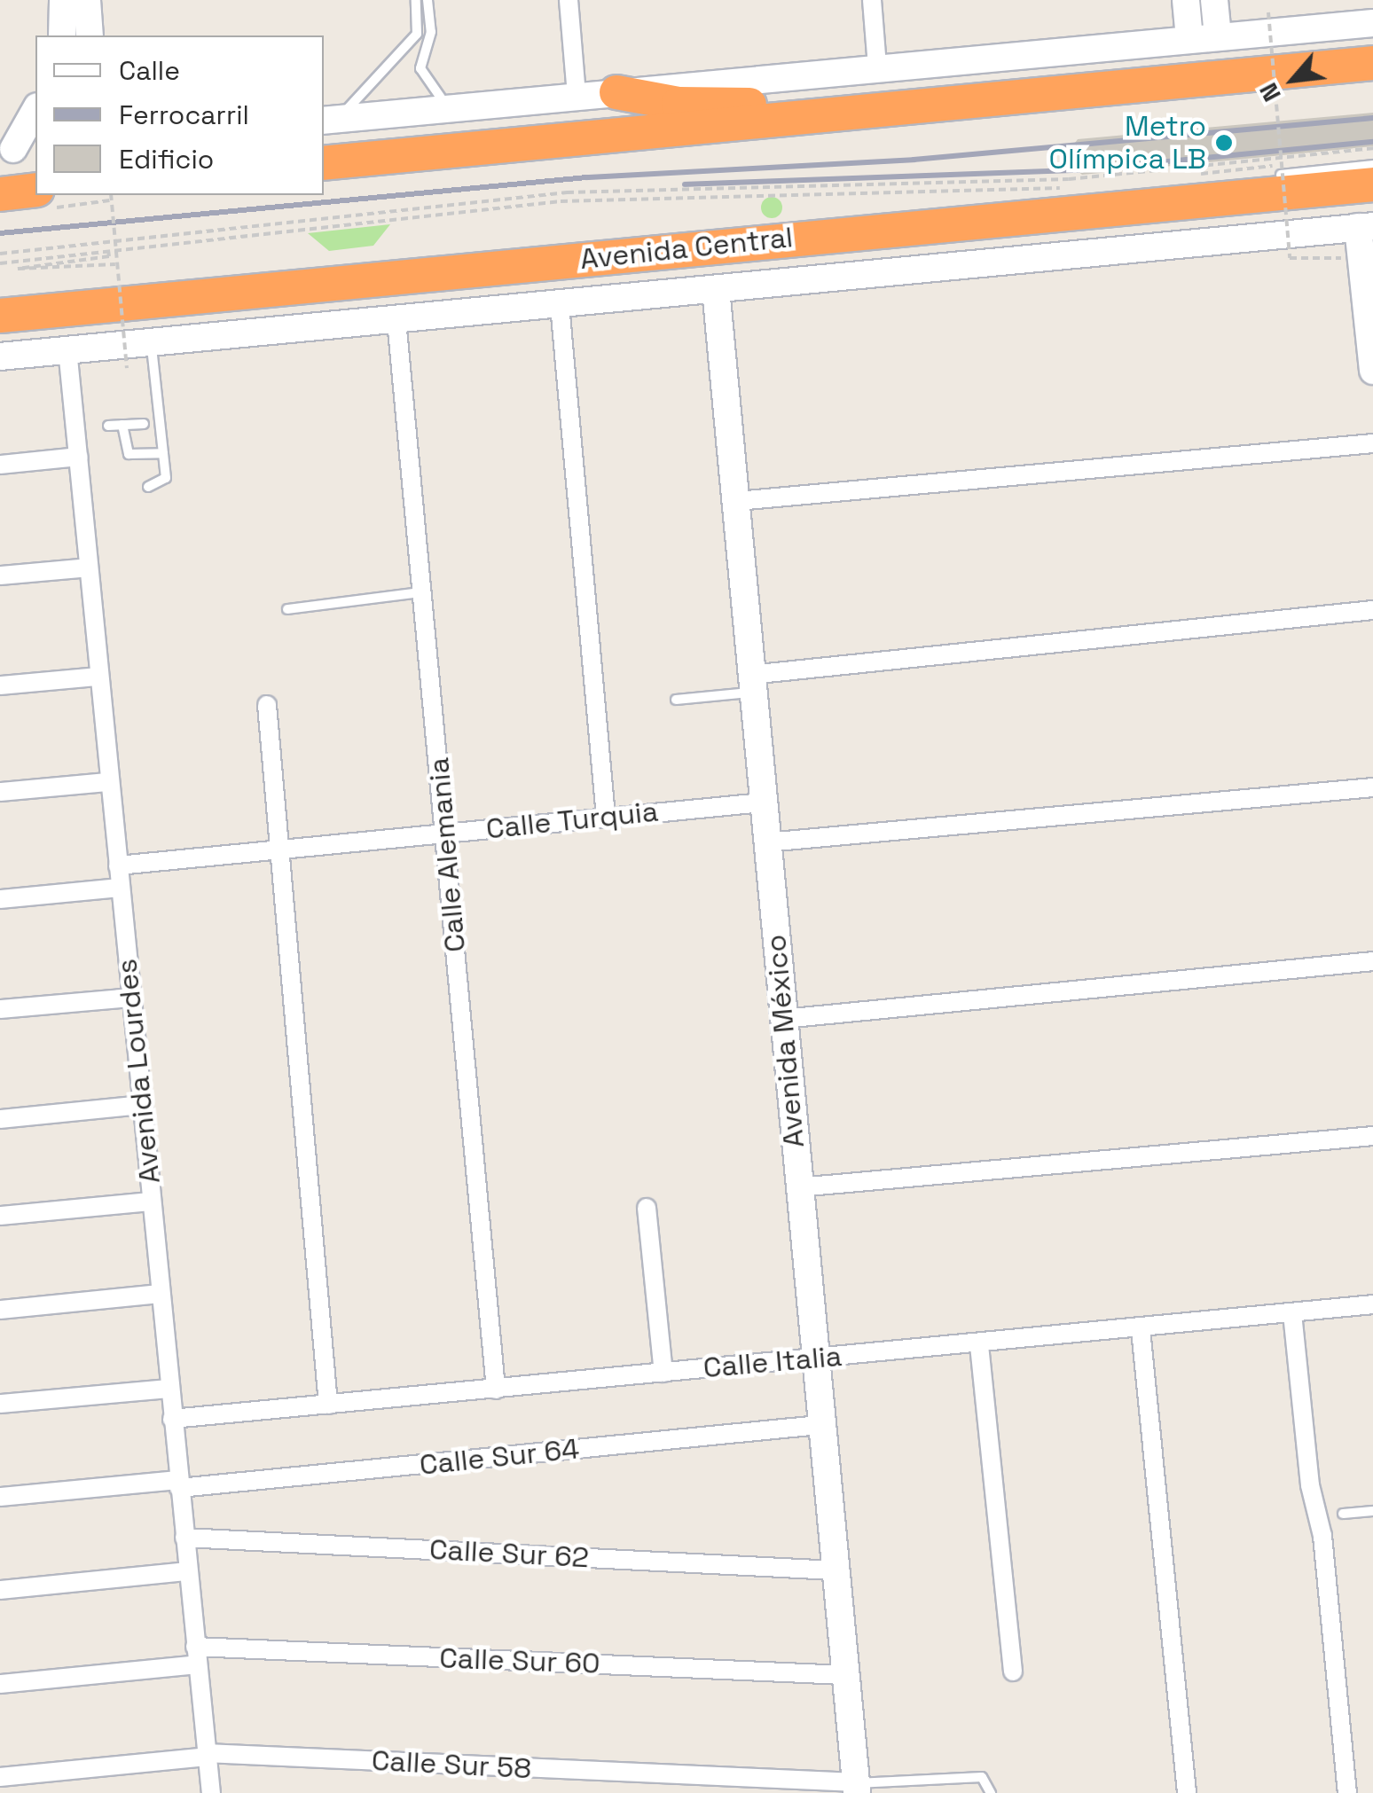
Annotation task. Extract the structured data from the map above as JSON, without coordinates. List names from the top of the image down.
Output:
{
  "streets": {
    "highway": ["Avenida Central"],
    "main road": ["Avenida México"],
    "street": [
      "Calle Turquia",
      "Calle Alemania",
      "Avenida Lourdes",
      "Calle Italia",
      "Calle Sur 64",
      "Calle Sur 62",
      "Calle Sur 60",
      "Calle Sur 58"
    ]
  },
  "crossings": [
    ["Avenida Central", "Calle Alemania"],
    ["Avenida Central", "Avenida México"],
    ["Avenida Central", "Avenida Lourdes"],
    ["Calle Turquia", "Calle Alemania"],
    ["Calle Turquia", "Avenida México"],
    ["Calle Turquia", "Avenida Lourdes"],
    ["Calle Alemania", "Calle Italia"],
    ["Avenida México", "Calle Italia"],
    ["Avenida México", "Calle Sur 64"],
    ["Avenida México", "Calle Sur 62"],
    ["Avenida México", "Calle Sur 60"],
    ["Avenida México", "Calle Sur 58"],
    ["Avenida Lourdes", "Calle Italia"],
    ["Avenida Lourdes", "Calle Sur 64"],
    ["Avenida Lourdes", "Calle Sur 62"],
    ["Avenida Lourdes", "Calle Sur 60"],
    ["Avenida Lourdes", "Calle Sur 58"]
  ],
  "places": ["Metro Olímpica LB"],
  "legend": ["Calle", "Ferrocarril", "Edificio"],
  "north": "bottom left"
}
